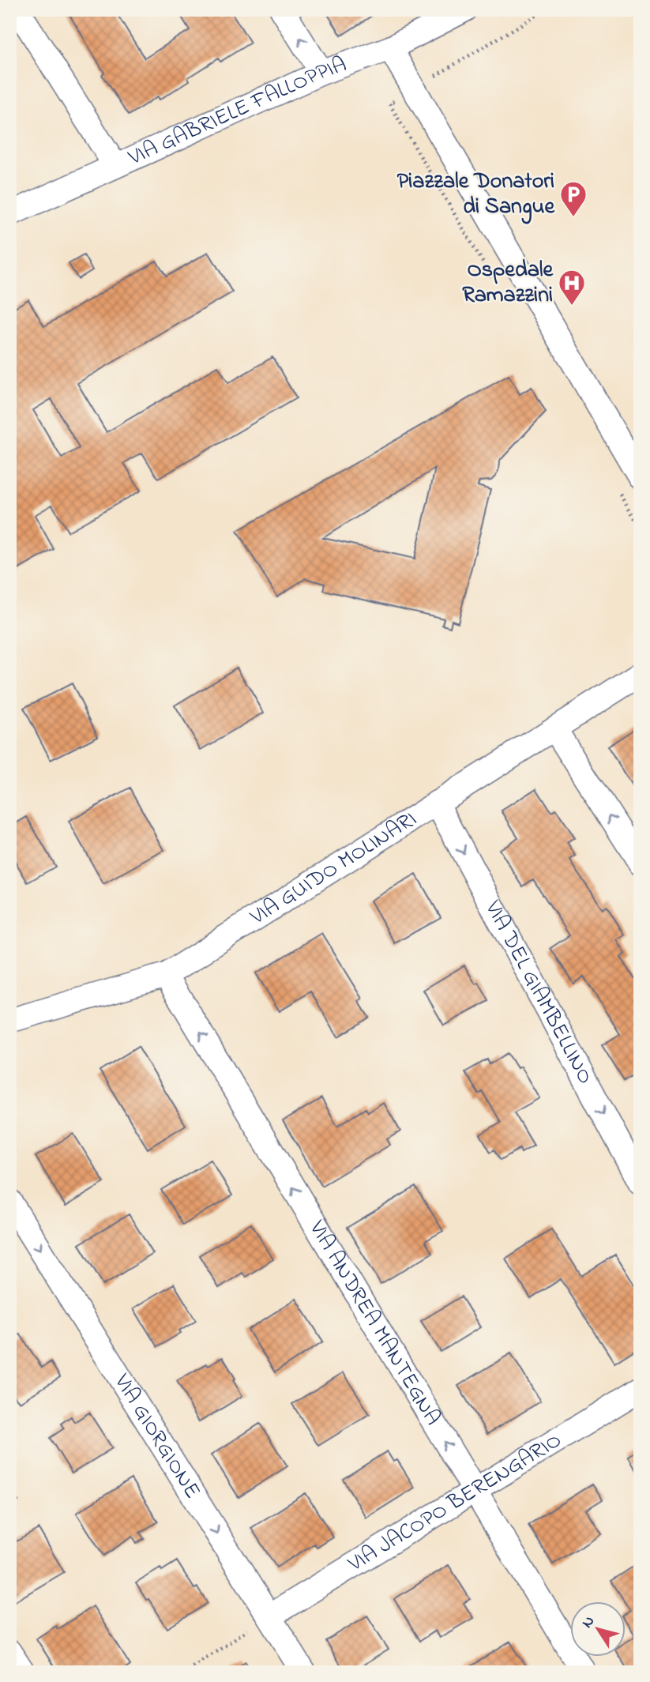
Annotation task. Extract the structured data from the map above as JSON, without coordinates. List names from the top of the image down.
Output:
{
  "streets": {
    "street": [
      "VIA GABRIELE FALLOPPIA",
      "VIA GUIDO MOLINARI",
      "VIA DEL GIAMBELLINO",
      "VIA ANDREA MANTEGNA",
      "VIA GIORGIONE",
      "VIA JACOPO BERENGARIO"
    ]
  },
  "crossings": [
    ["VIA GUIDO MOLINARI", "VIA DEL GIAMBELLINO"],
    ["VIA GUIDO MOLINARI", "VIA ANDREA MANTEGNA"],
    ["VIA ANDREA MANTEGNA", "VIA JACOPO BERENGARIO"],
    ["VIA GIORGIONE", "VIA JACOPO BERENGARIO"]
  ],
  "one_way": ["VIA ANDREA MANTEGNA", "VIA GIORGIONE"],
  "places": {
    "parking": ["Piazzale Donatori di Sangue"],
    "hospital": ["Ospedale Ramazzini"]
  },
  "north": "top left"
}
